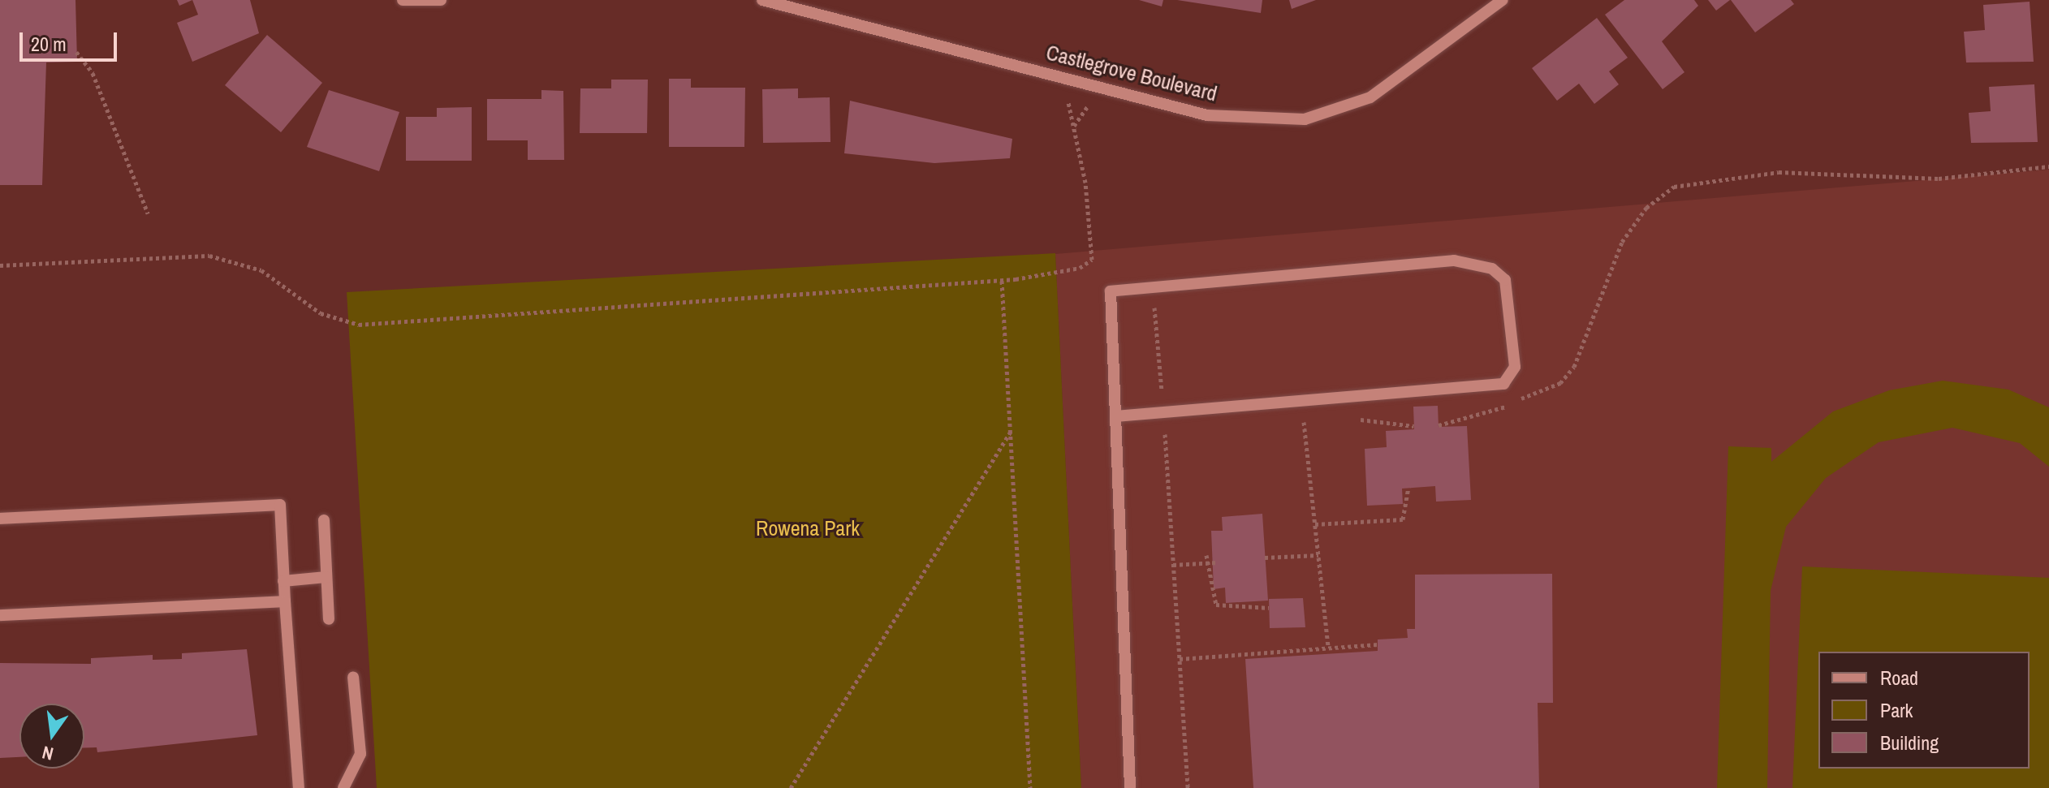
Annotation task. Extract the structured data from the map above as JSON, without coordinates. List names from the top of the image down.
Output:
{
  "streets": {
    "street": ["Castlegrove Boulevard"]
  },
  "parks": ["Rowena Park"],
  "legend": ["Road", "Park", "Building"],
  "scale_bar": "20 m",
  "north": "bottom"
}
